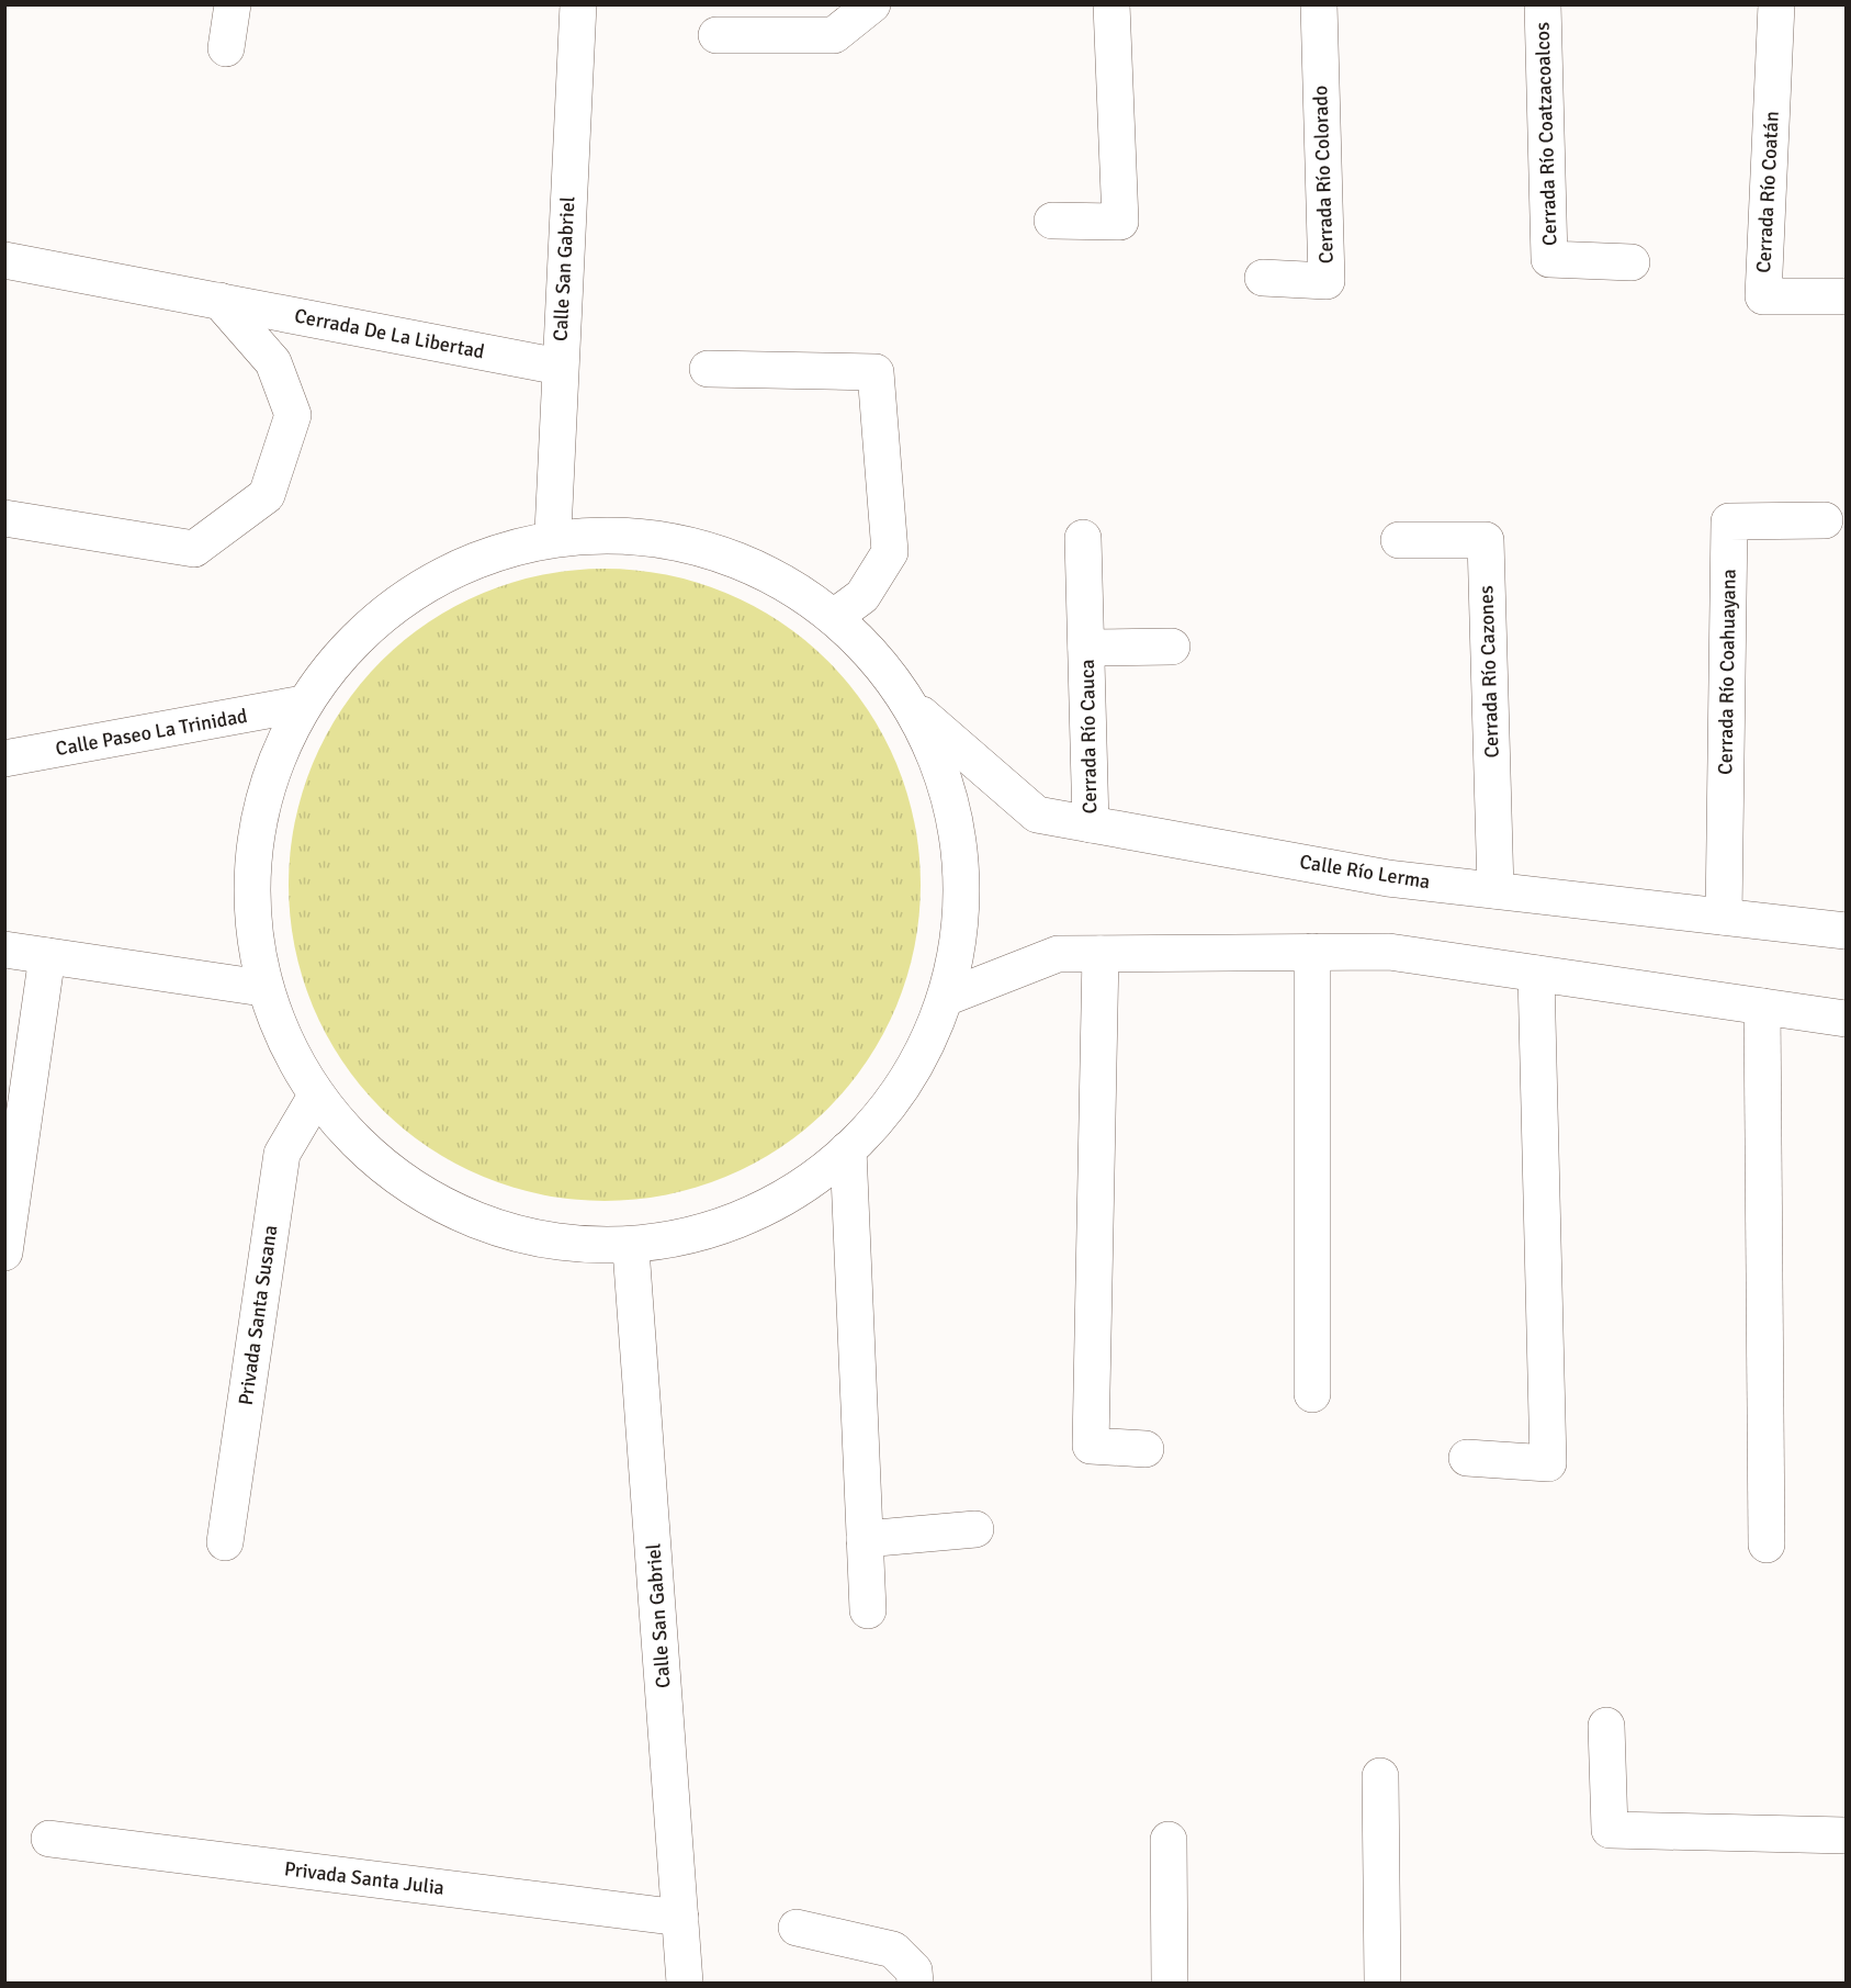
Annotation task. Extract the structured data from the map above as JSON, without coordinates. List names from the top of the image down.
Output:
{
  "streets": {
    "street": [
      "Cerrada Río Coatzacoalcos",
      "Cerrada Río Colorado",
      "Cerrada Río Coatán",
      "Calle San Gabriel",
      "Cerrada De La Libertad",
      "Cerrada Río Cazones",
      "Cerrada Río Coahuayana",
      "Calle Paseo La Trinidad",
      "Cerrada Río Cauca",
      "Calle Río Lerma",
      "Privada Santa Susana",
      "Privada Santa Julia"
    ]
  },
  "crossings": [
    ["Calle San Gabriel", "Cerrada De La Libertad"],
    ["Calle San Gabriel", "Privada Santa Julia"],
    ["Cerrada Río Cazones", "Calle Río Lerma"],
    ["Cerrada Río Coahuayana", "Calle Río Lerma"],
    ["Cerrada Río Cauca", "Calle Río Lerma"]
  ]
}
